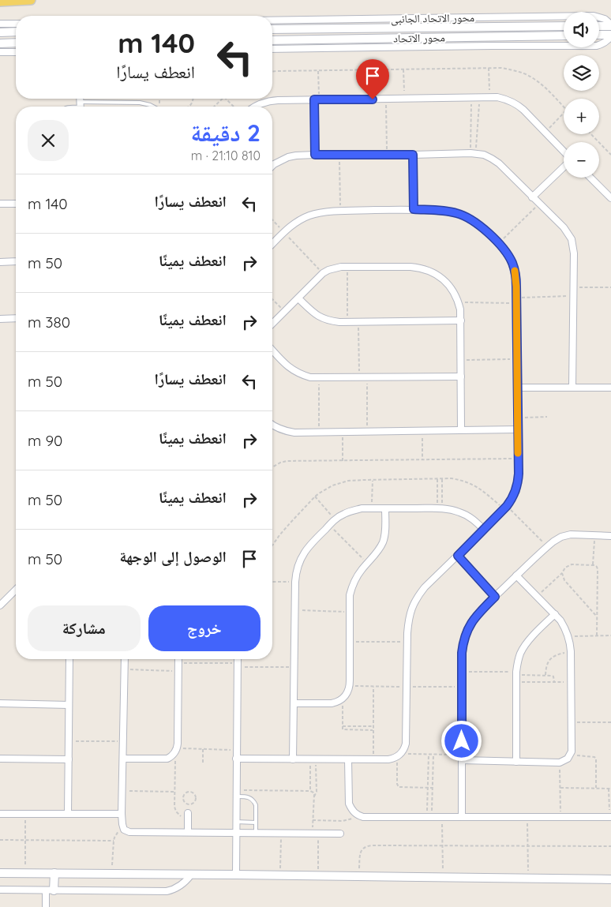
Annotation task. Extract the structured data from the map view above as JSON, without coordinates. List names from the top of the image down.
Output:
{
  "streets": {
    "street": ["محور الاتحاد الجانبى", "محور الاتحاد"]
  },
  "page": {
    "map_buttons": ["+", "−"],
    "turn": ["140 m", "انعطف يسارًا"],
    "heading": ["2 دقيقة", "810 m · 21:10"],
    "list": [
      {
        "name": "انعطف يسارًا",
        "value": "140 m"
      },
      {
        "name": "انعطف يمينًا",
        "value": "50 m"
      },
      {
        "name": "انعطف يمينًا",
        "value": "380 m"
      },
      {
        "name": "انعطف يسارًا",
        "value": "50 m"
      },
      {
        "name": "انعطف يمينًا",
        "value": "90 m"
      },
      {
        "name": "انعطف يمينًا",
        "value": "50 m"
      },
      {
        "name": "الوصول إلى الوجهة",
        "value": "50 m"
      }
    ],
    "buttons": ["خروج", "مشاركة"]
  }
}
